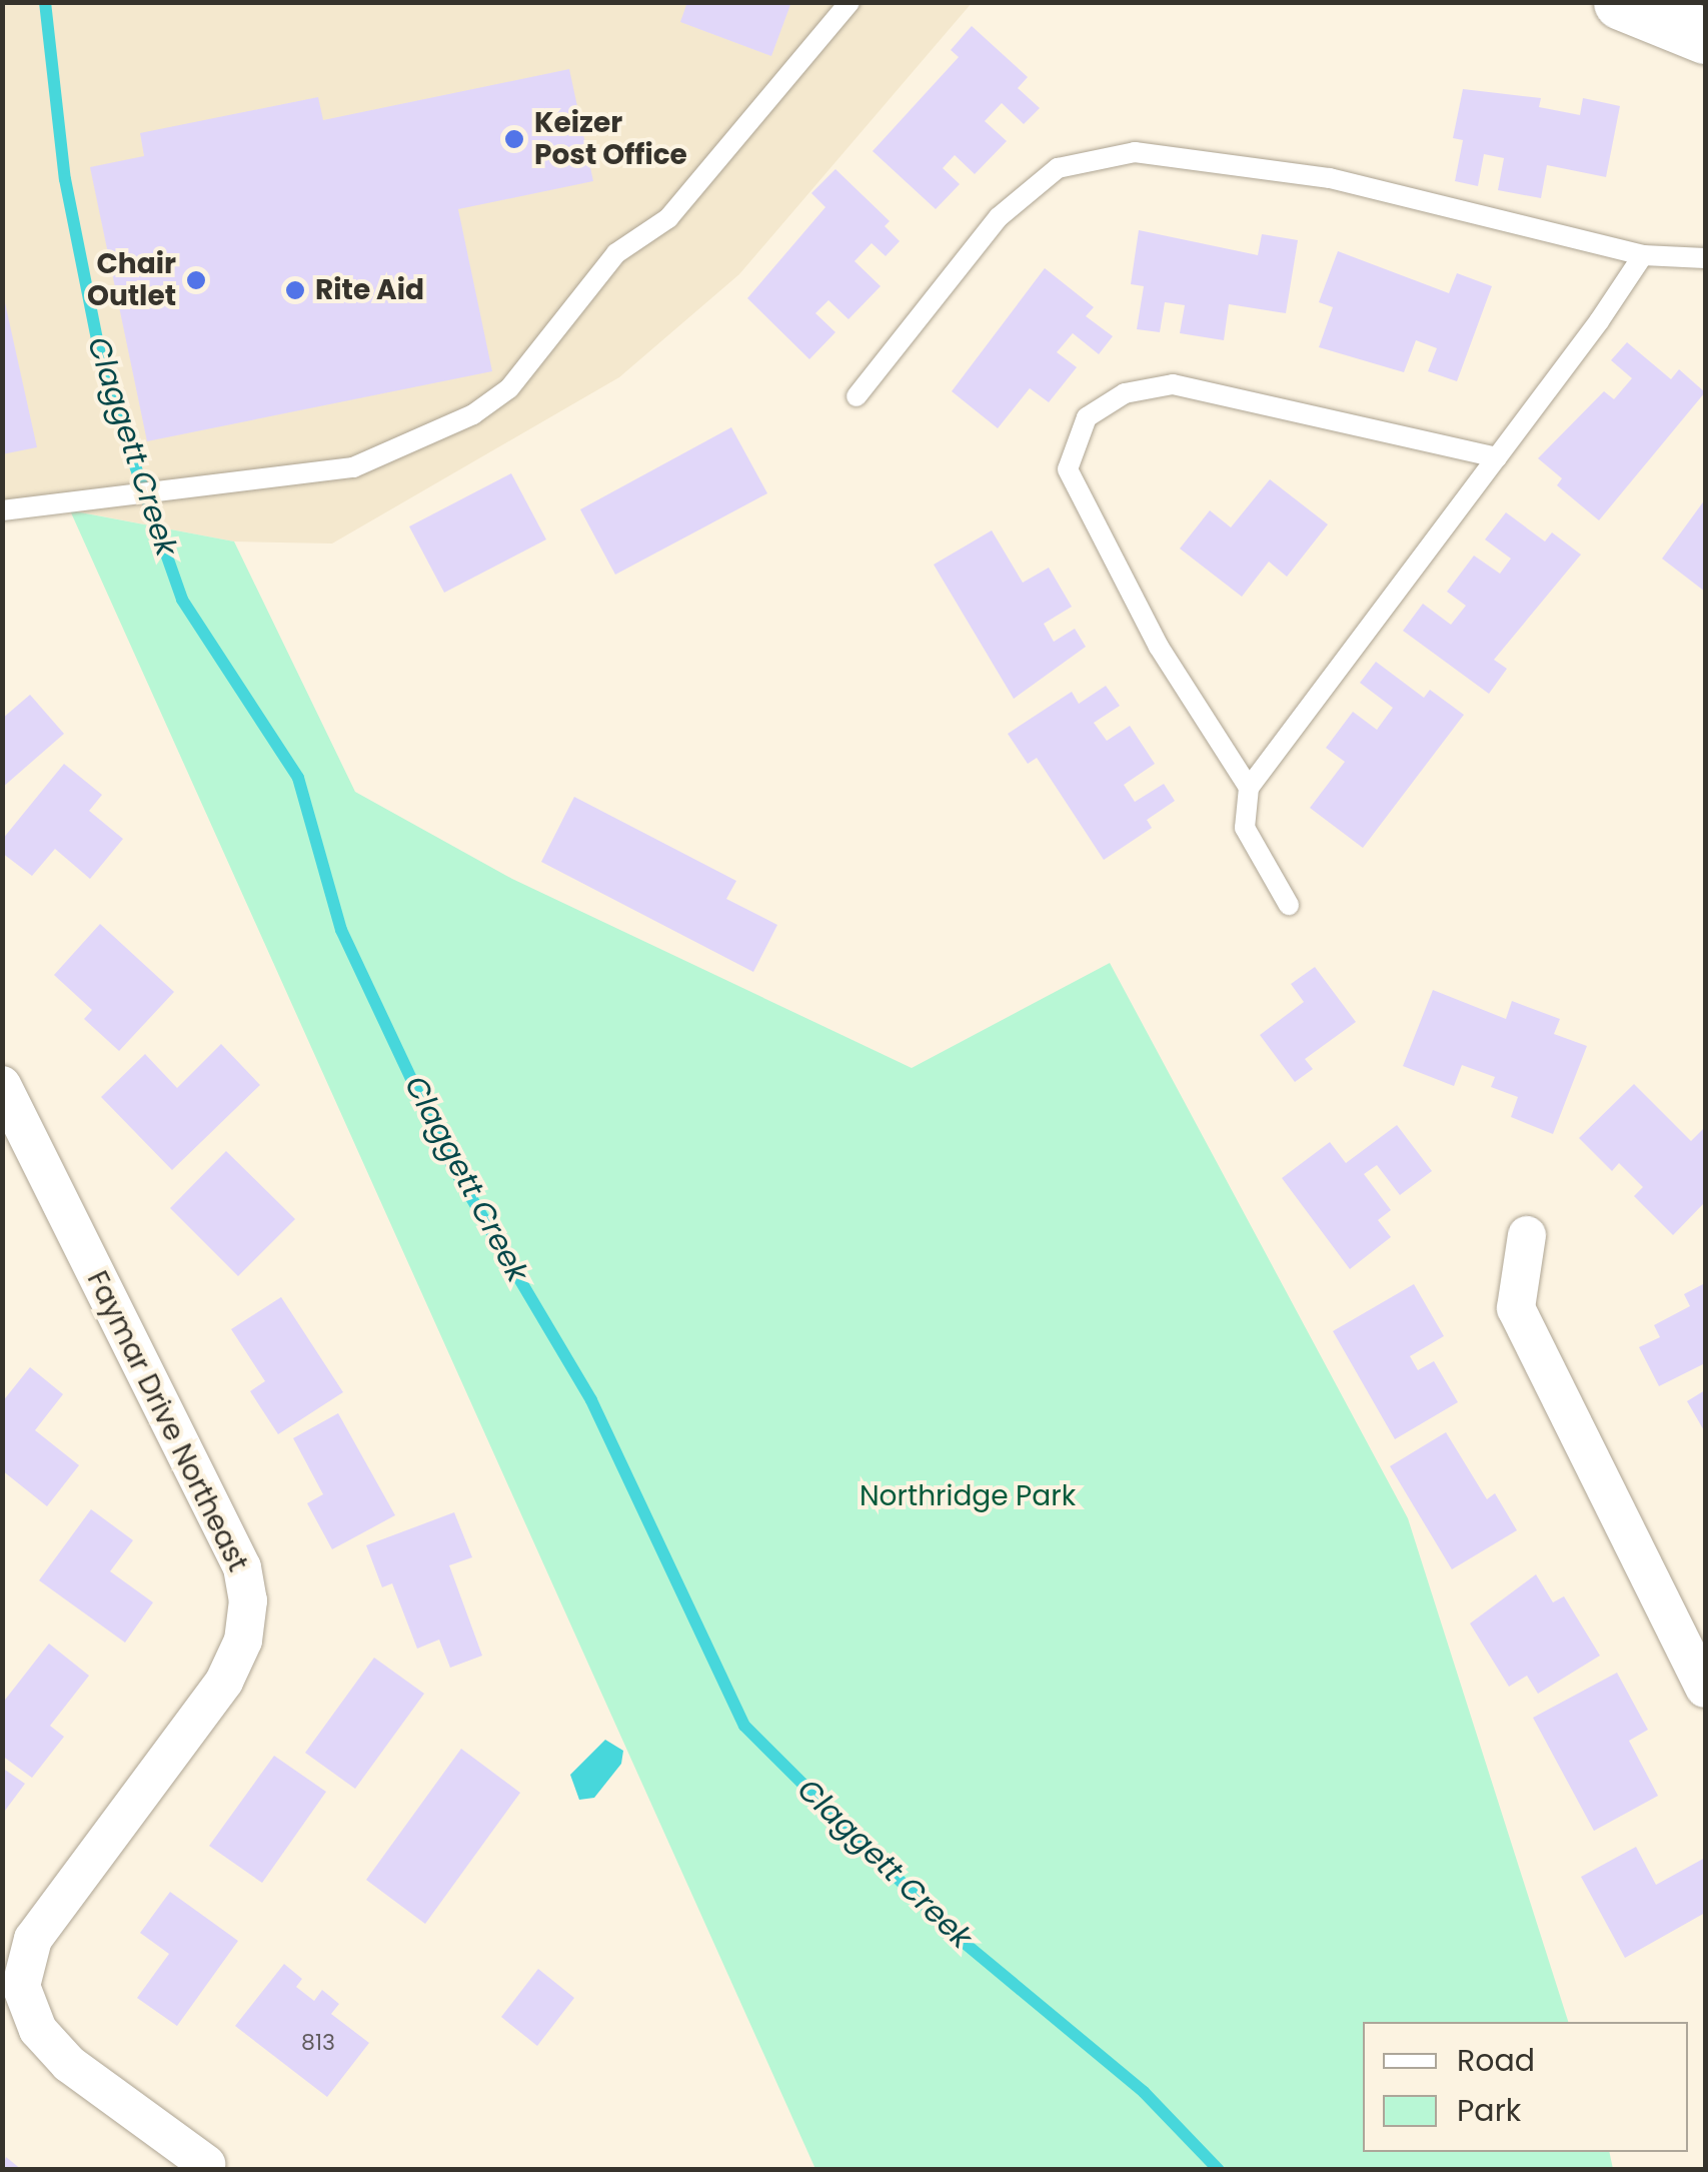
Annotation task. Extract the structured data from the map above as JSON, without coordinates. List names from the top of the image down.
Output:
{
  "streets": {
    "street": ["Faymar Drive Northeast"]
  },
  "water": ["Claggett Creek"],
  "parks": ["Northridge Park"],
  "places": ["Keizer Post Office", "Chair Outlet", "Rite Aid"],
  "house_numbers": ["813"],
  "legend": ["Road", "Park"]
}
